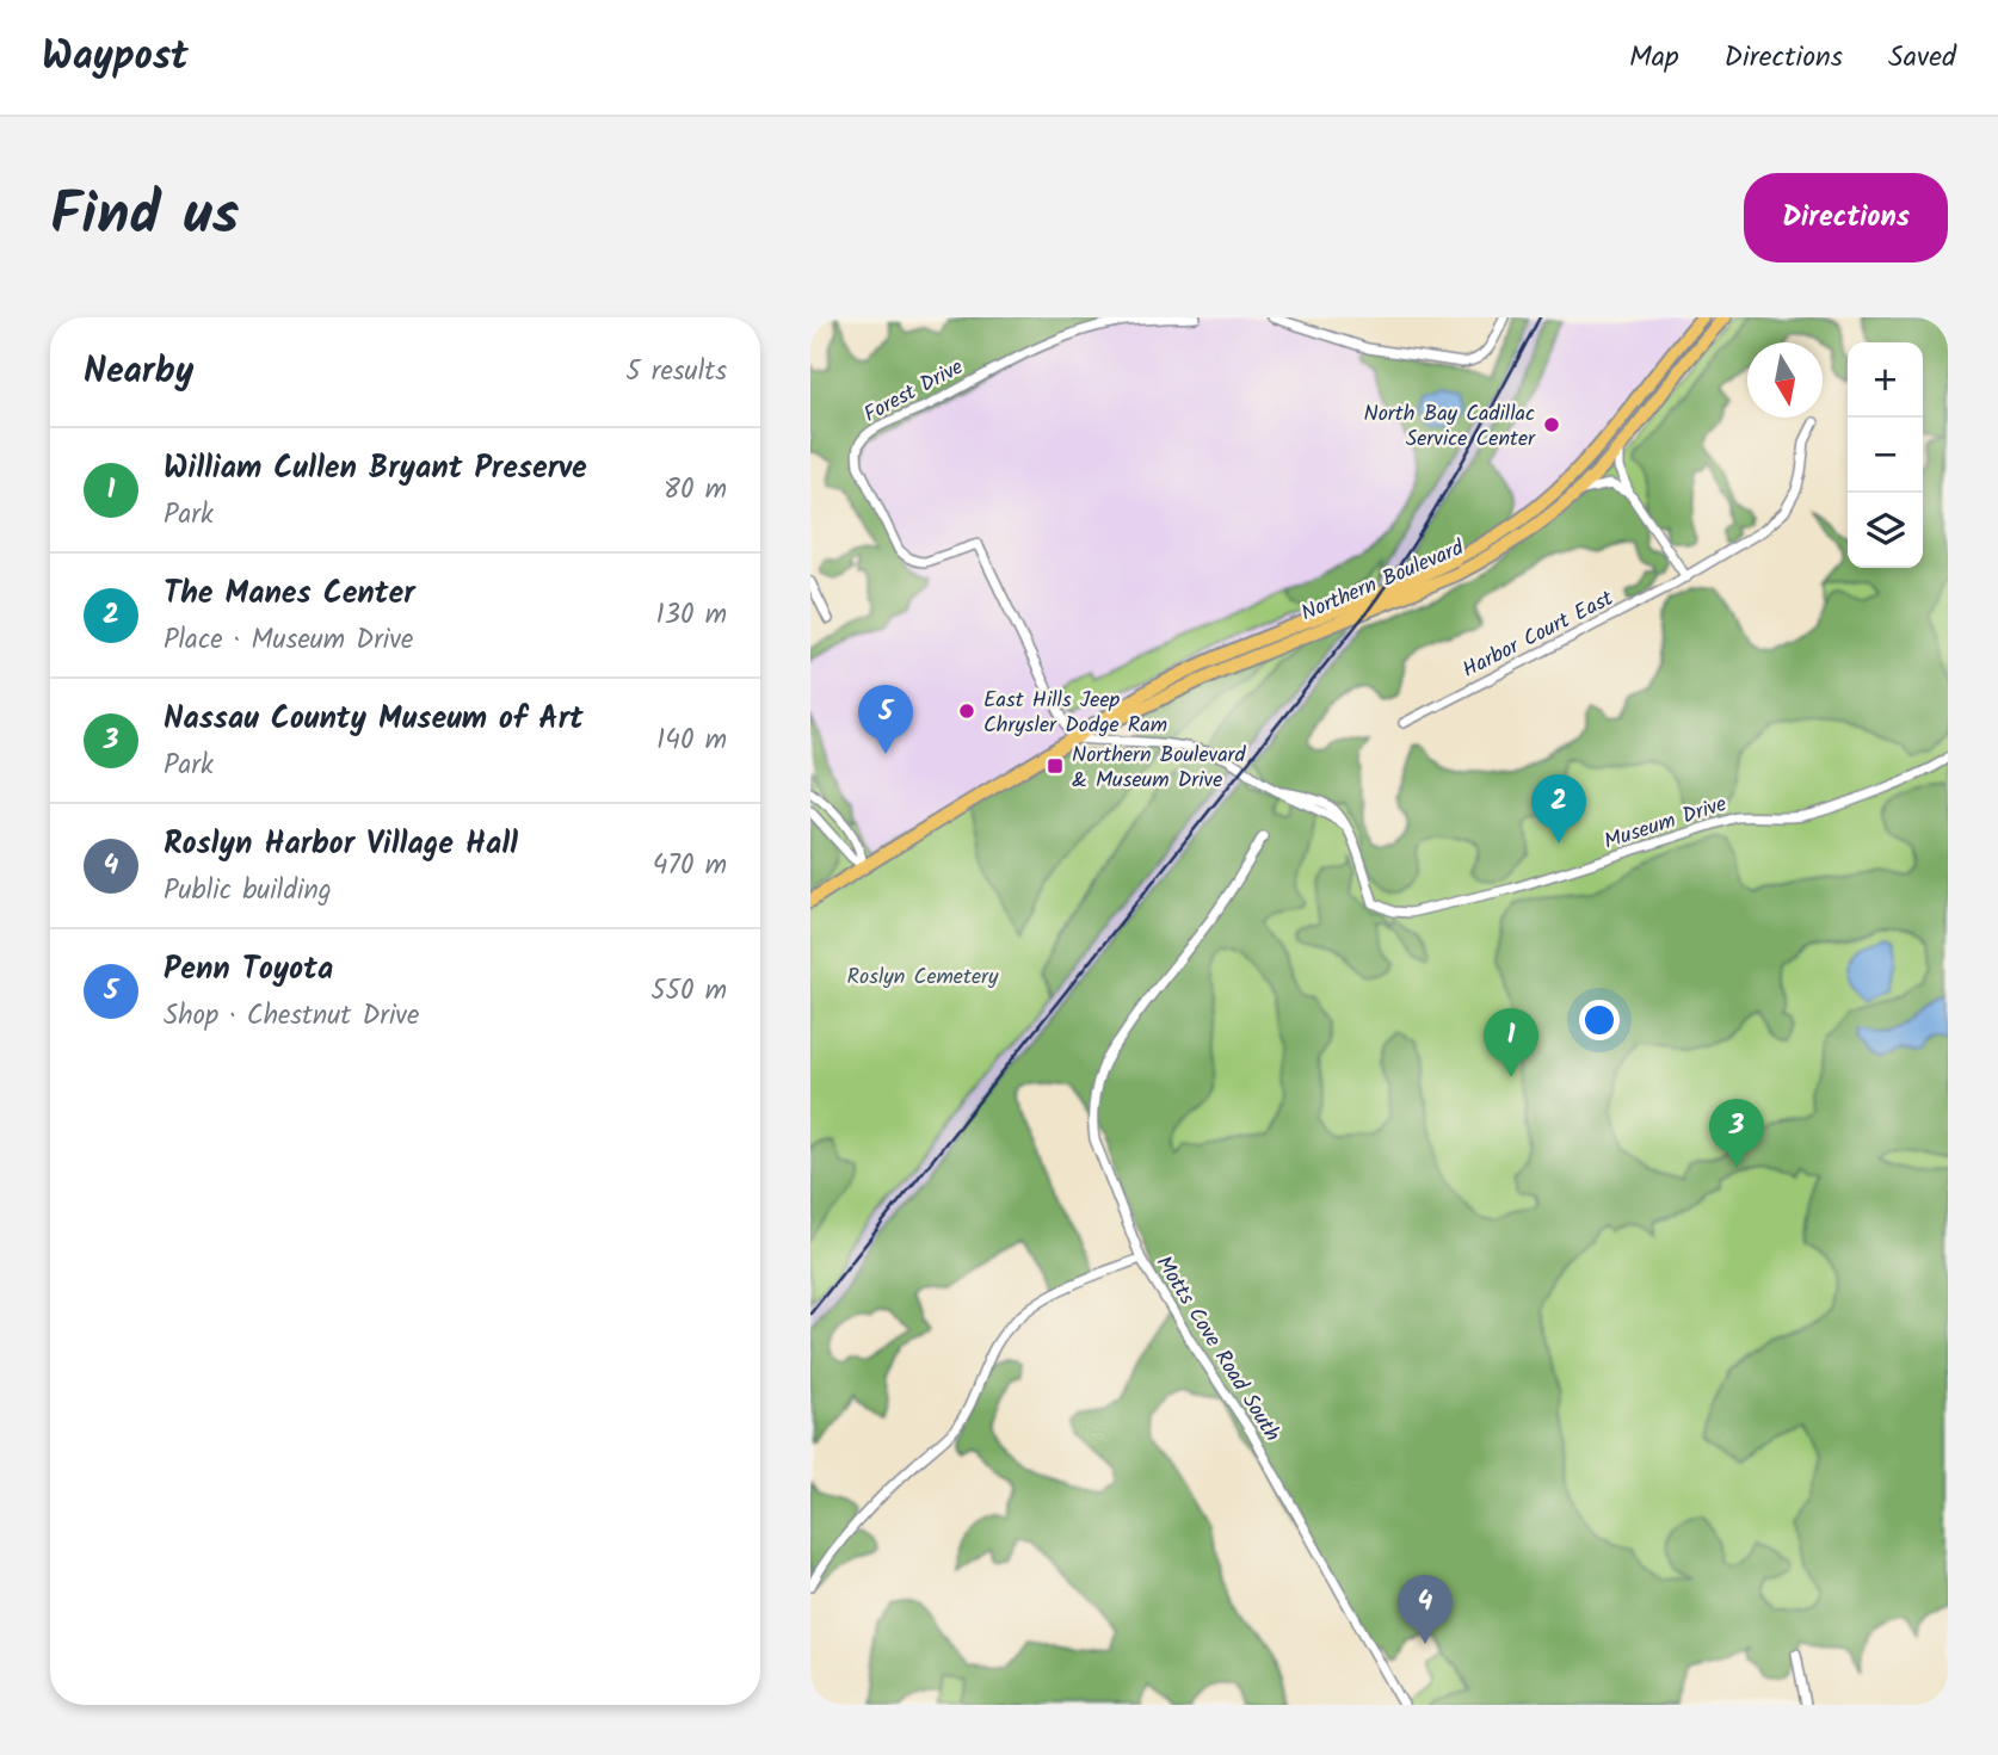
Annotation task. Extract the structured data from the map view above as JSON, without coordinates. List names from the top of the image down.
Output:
{
  "streets": {
    "main road": ["Northern Boulevard"],
    "street": [
      "Forest Drive",
      "Harbor Court East",
      "Museum Drive",
      "Motts Cove Road South"
    ]
  },
  "crossings": [
    ["Forest Drive", "Northern Boulevard"],
    ["Forest Drive", "Museum Drive"],
    ["Northern Boulevard", "Museum Drive"]
  ],
  "parks": ["Roslyn Cemetery"],
  "places": {
    "other": ["North Bay Cadillac Service Center", "East Hills Jeep Chrysler Dodge Ram"],
    "transit": ["Northern Boulevard & Museum Drive"]
  },
  "north": "bottom",
  "page": {
    "header": "Waypost",
    "nav": ["Map", "Directions", "Saved"],
    "title": "Find us",
    "buttons": "Directions",
    "heading": ["Nearby", "5 results"],
    "map_buttons": ["+", "−"],
    "list": [
      {
        "mark": "1",
        "name": "William Cullen Bryant Preserve",
        "note": "Park",
        "value": "80 m"
      },
      {
        "mark": "2",
        "name": "The Manes Center",
        "note": "Place · Museum Drive",
        "value": "130 m"
      },
      {
        "mark": "3",
        "name": "Nassau County Museum of Art",
        "note": "Park",
        "value": "140 m"
      },
      {
        "mark": "4",
        "name": "Roslyn Harbor Village Hall",
        "note": "Public building",
        "value": "470 m"
      },
      {
        "mark": "5",
        "name": "Penn Toyota",
        "note": "Shop · Chestnut Drive",
        "value": "550 m"
      }
    ],
    "pins": [
      "5",
      "2",
      "1",
      "3",
      "4"
    ]
  }
}
